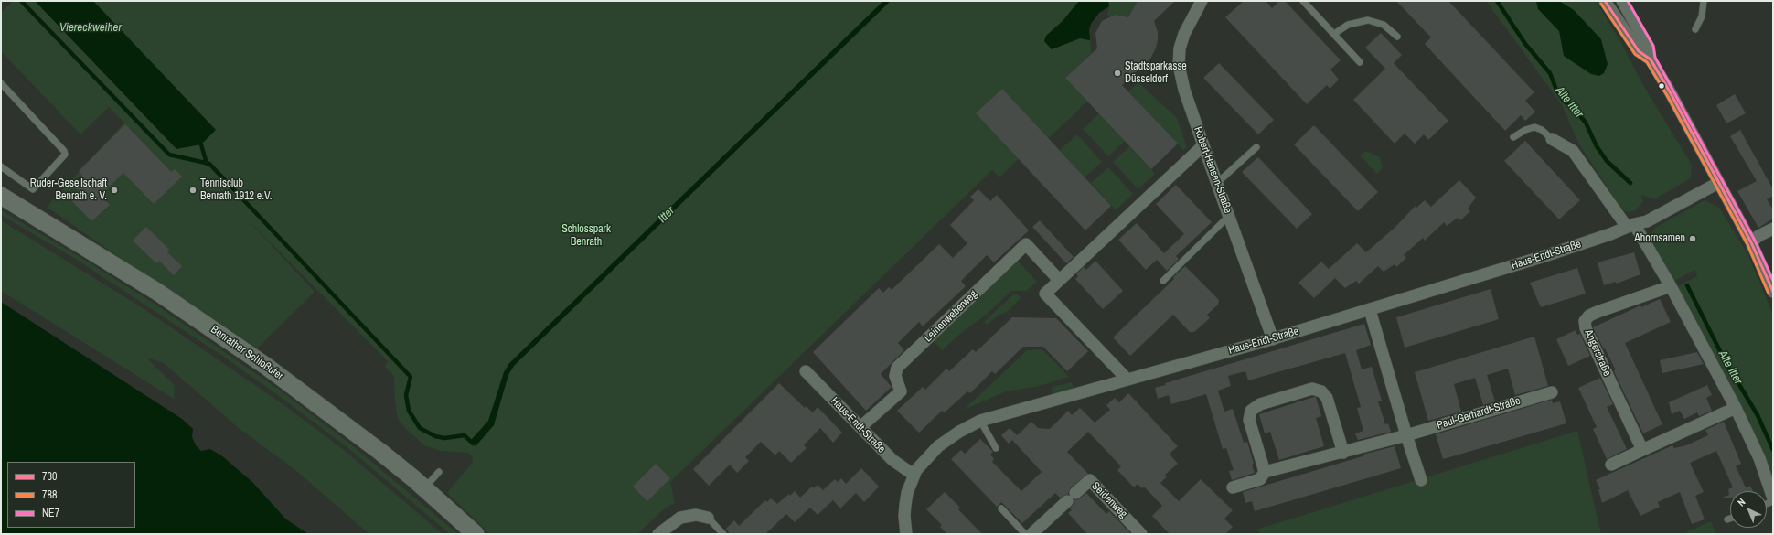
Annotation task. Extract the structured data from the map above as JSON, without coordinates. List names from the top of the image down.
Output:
{
  "streets": {
    "street": [
      "Robert-Hansen-Straße",
      "Haus-Endt-Straße",
      "Leinenweberweg",
      "Benrather Schloßufer",
      "Angerstraße",
      "Paul-Gerhardt-Straße",
      "Seidenweg"
    ]
  },
  "crossings": [
    ["Robert-Hansen-Straße", "Haus-Endt-Straße"],
    ["Haus-Endt-Straße", "Leinenweberweg"]
  ],
  "water": ["Viereckweiher", "Alte Itter", "Itter"],
  "parks": ["Schlosspark Benrath"],
  "places": [
    "Stadtsparkasse Düsseldorf",
    "Ruder-Gesellschaft Benrath e. V.",
    "Tennisclub Benrath 1912 e.V.",
    "Ahornsamen"
  ],
  "lines": ["transit line 730", "transit line NE7", "transit line 788"],
  "legend": ["730", "788", "NE7"],
  "north": "top left"
}
